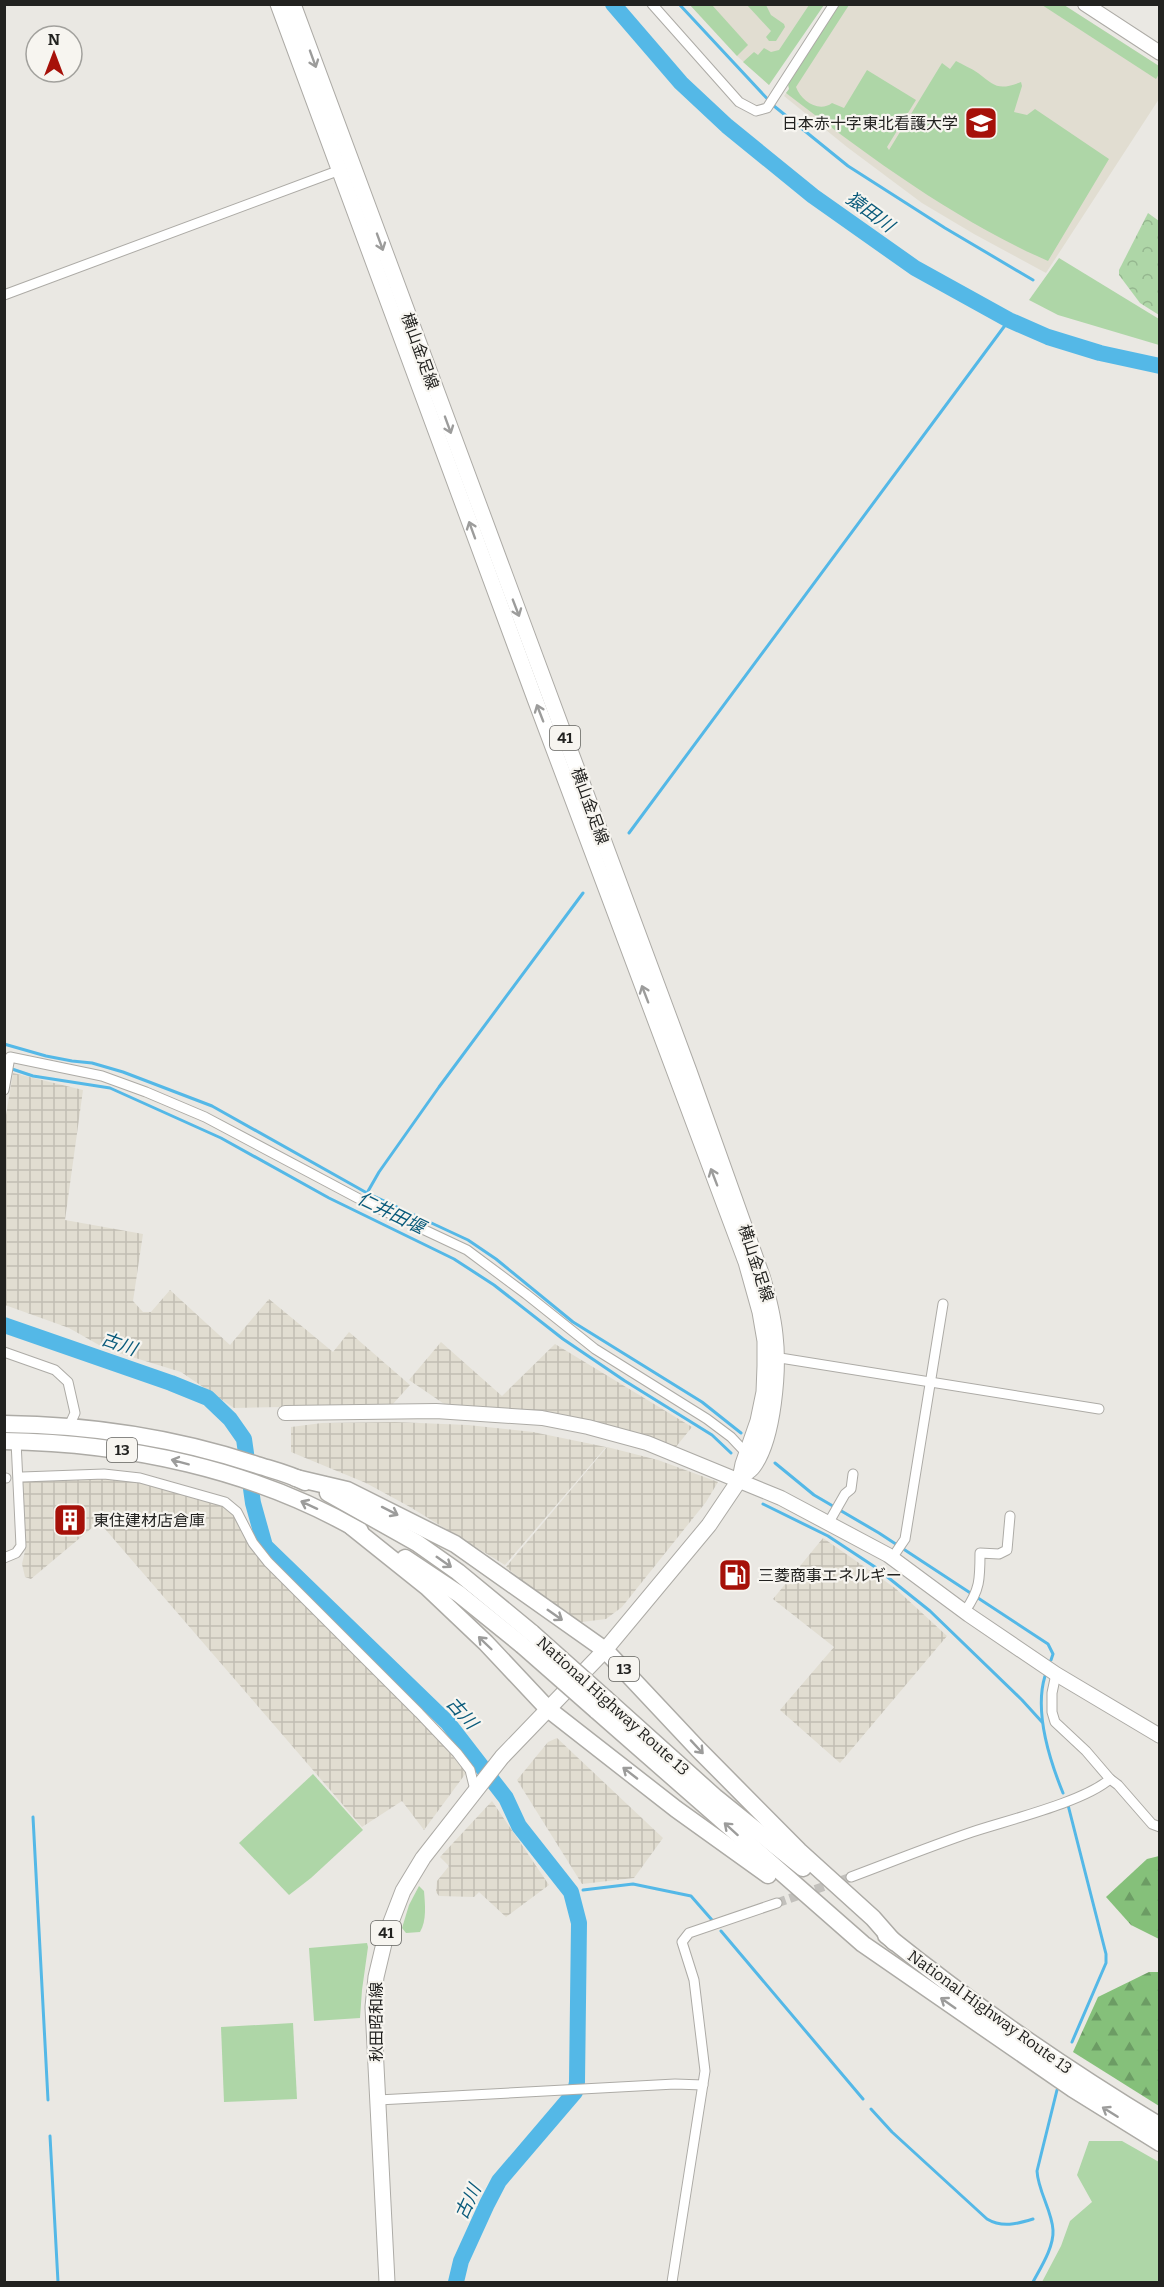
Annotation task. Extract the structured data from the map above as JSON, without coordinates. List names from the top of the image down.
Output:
{
  "streets": {
    "highway": ["13", "National Highway Route 13"],
    "main road": ["横山金足線", "41", "秋田昭和線"]
  },
  "crossings": [
    ["横山金足線", "13"],
    ["横山金足線", "秋田昭和線"],
    ["13", "National Highway Route 13"],
    ["13", "秋田昭和線"]
  ],
  "water": ["猿田川", "仁井田堰", "古川"],
  "places": {
    "school or university": ["日本赤十字東北看護大学"],
    "building": ["東住建材店倉庫"],
    "fuel station": ["三菱商事エネルギー"]
  },
  "north": "top"
}
